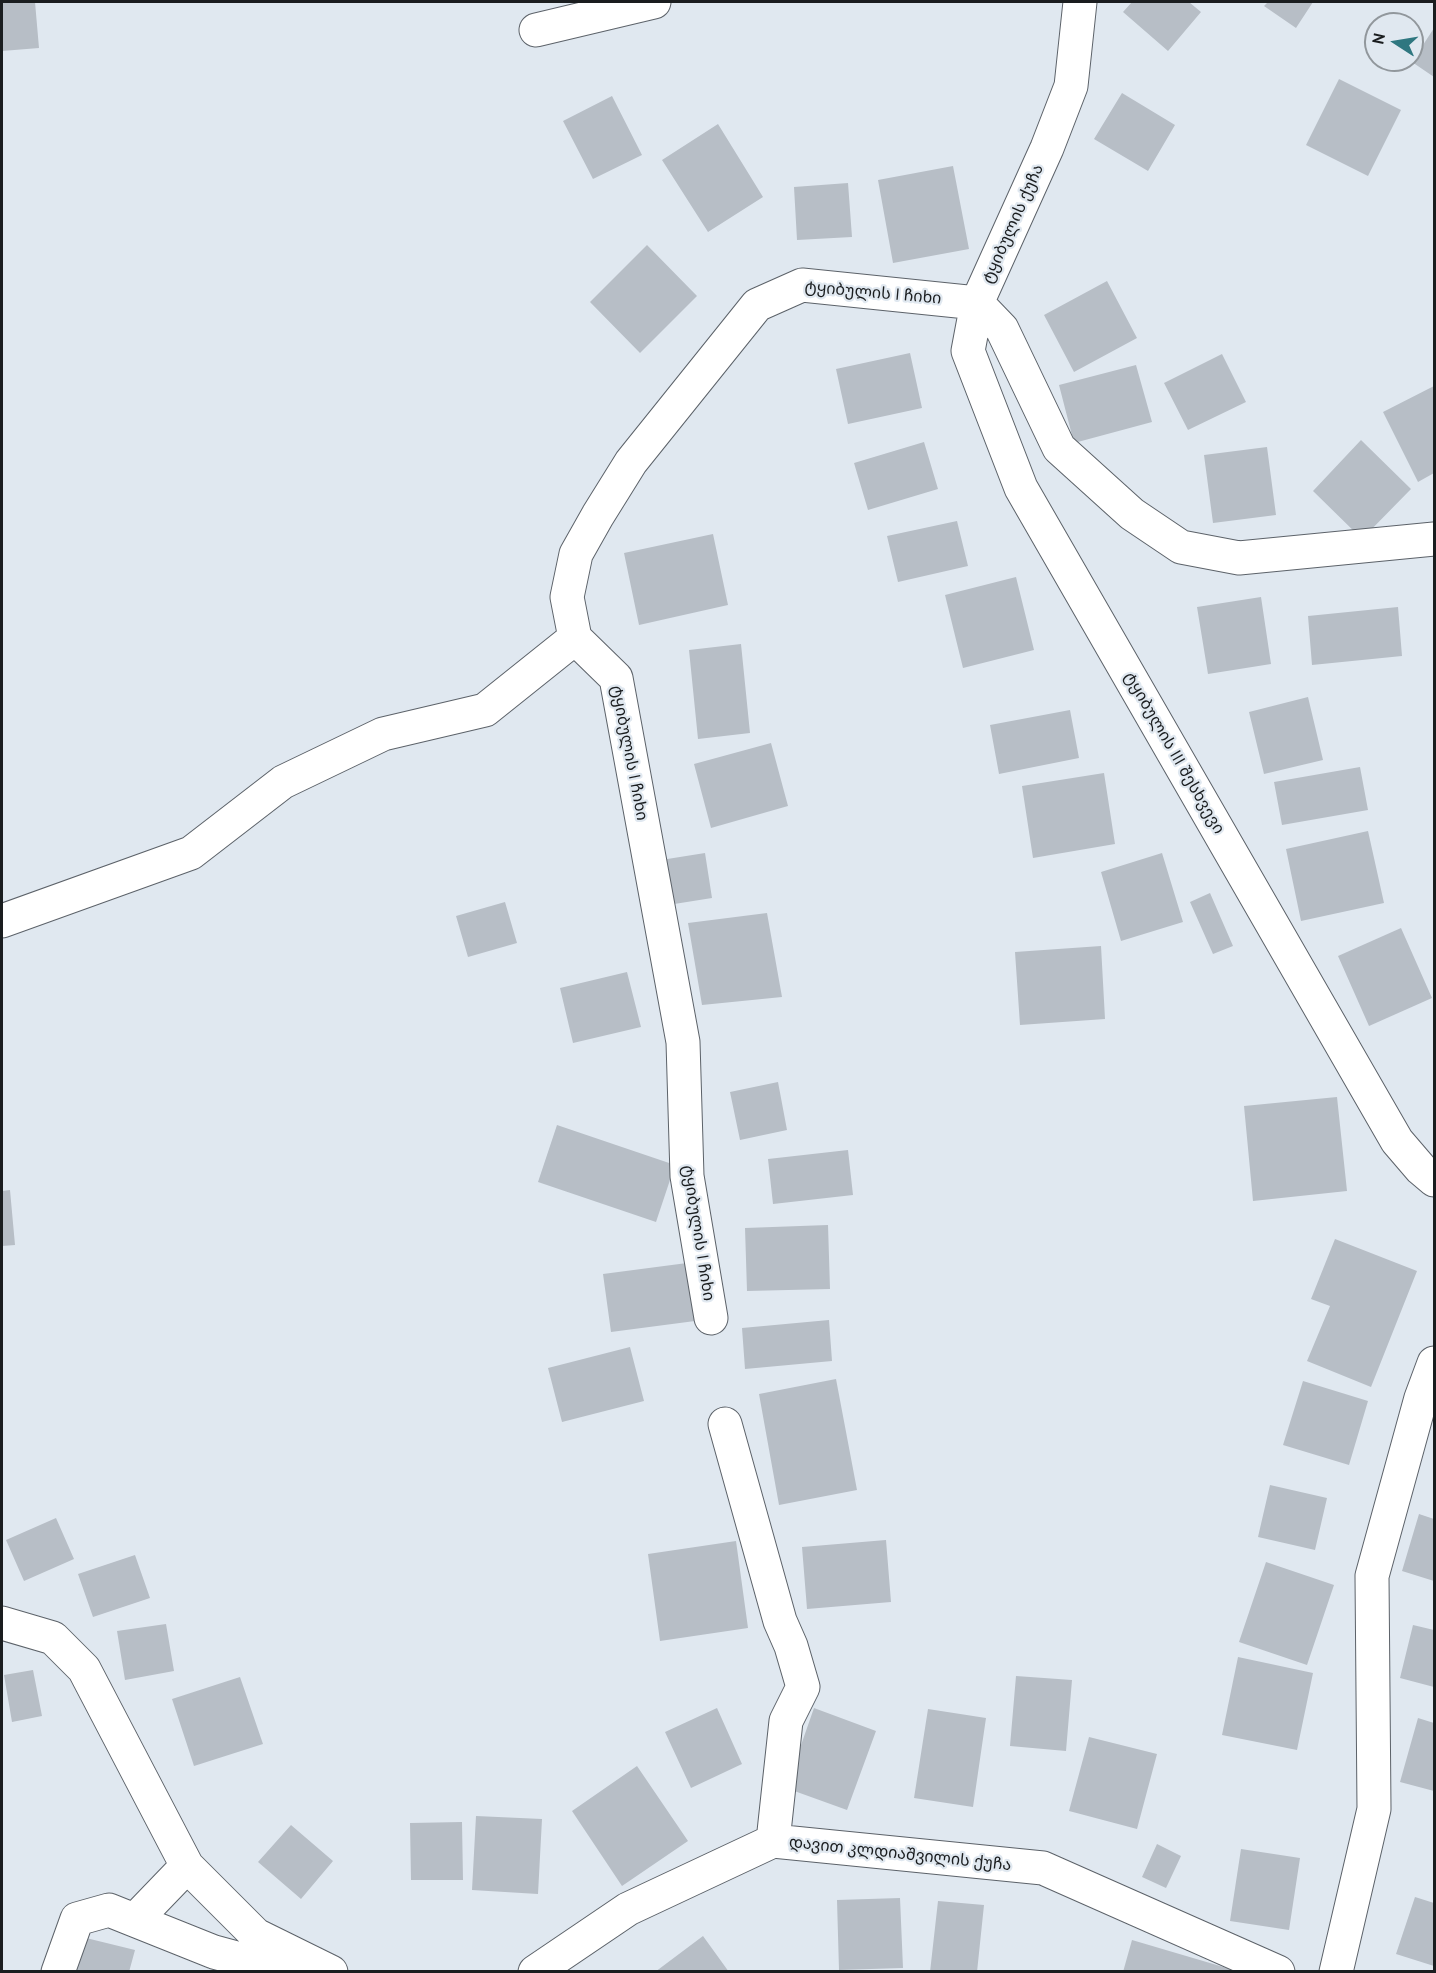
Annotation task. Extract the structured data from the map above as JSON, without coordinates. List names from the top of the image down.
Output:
{
  "streets": {
    "street": [
      "ტყიბულის ქუჩა",
      "ტყიბულის I ჩიხი",
      "ტყიბულის III შესხვევი",
      "დავით კლდიაშვილის ქუჩა"
    ]
  },
  "crossings": [
    ["ტყიბულის ქუჩა", "ტყიბულის I ჩიხი"],
    ["ტყიბულის ქუჩა", "ტყიბულის III შესხვევი"],
    ["ტყიბულის I ჩიხი", "ტყიბულის III შესხვევი"]
  ],
  "north": "left"
}
